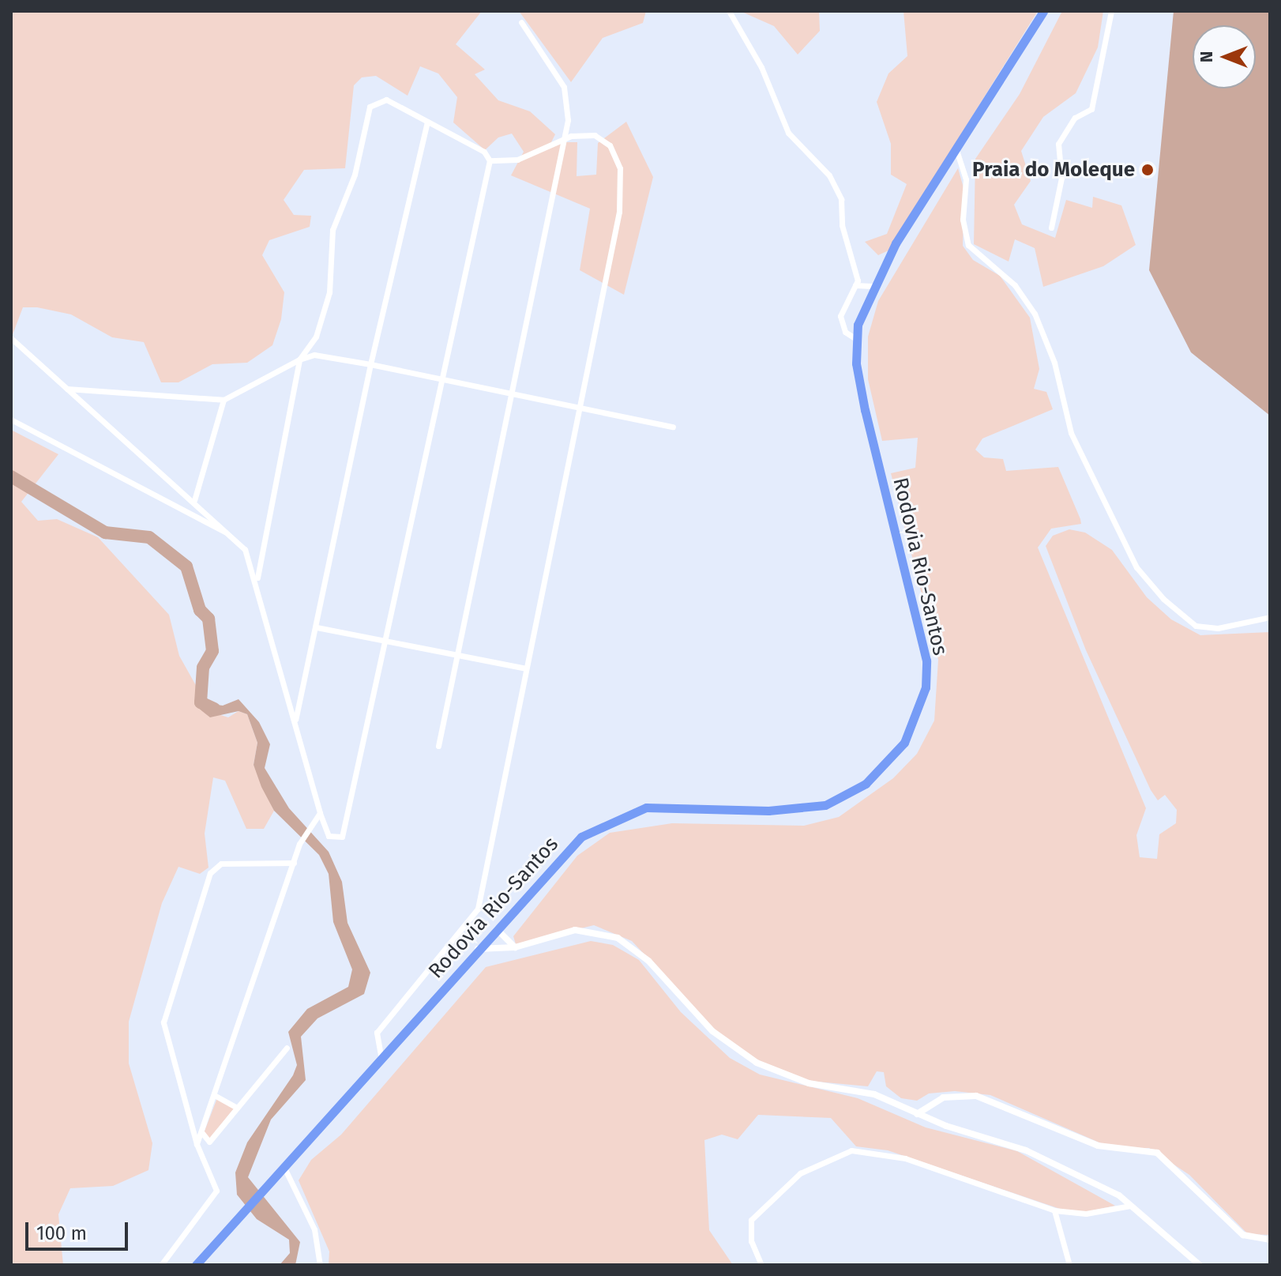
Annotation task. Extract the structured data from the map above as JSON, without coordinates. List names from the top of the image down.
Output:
{
  "streets": {
    "highway": ["Rodovia Rio-Santos"]
  },
  "places": ["Praia do Moleque"],
  "scale_bar": "100 m",
  "north": "left"
}
